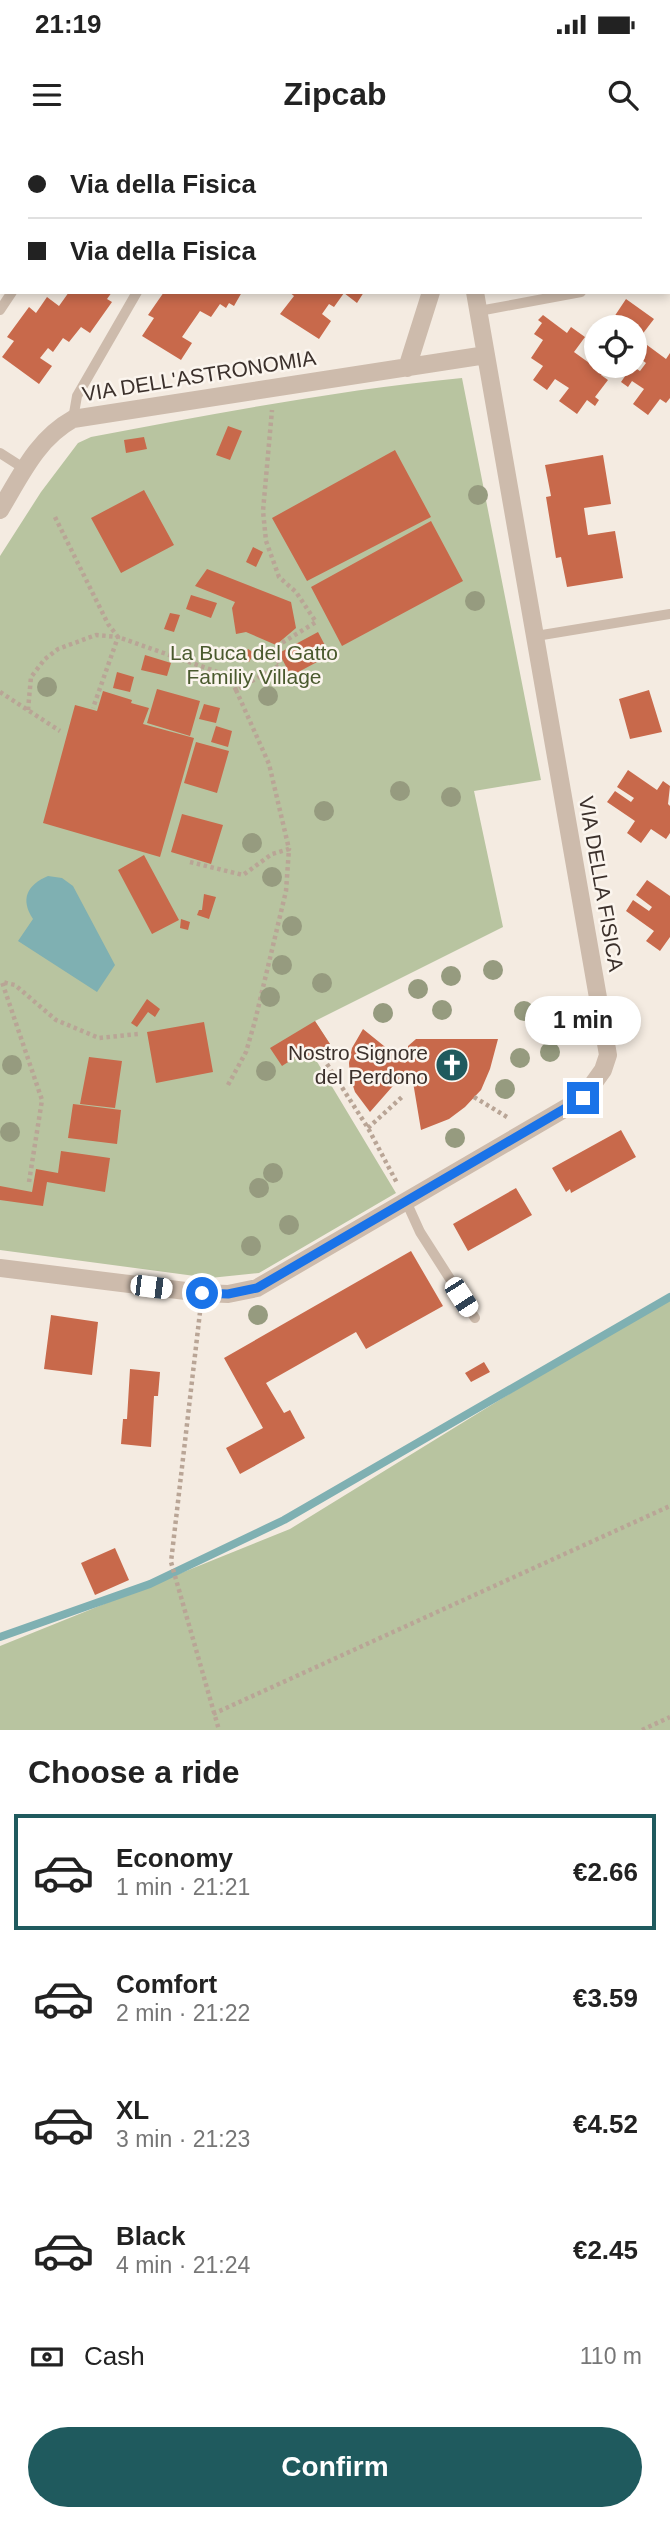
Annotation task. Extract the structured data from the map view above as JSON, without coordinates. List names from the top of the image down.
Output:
{
  "streets": {
    "street": ["VIA DELL'ASTRONOMIA", "VIA DELLA FISICA"]
  },
  "crossings": [
    ["VIA DELL'ASTRONOMIA", "VIA DELLA FISICA"]
  ],
  "parks": ["La Buca del Gatto Familiy Village"],
  "places": {
    "church": ["Nostro Signore del Perdono"]
  },
  "page": {
    "status": "21:19",
    "header": "Zipcab",
    "banner": ["Via della Fisica", "Via della Fisica"],
    "bubble": "1 min",
    "heading": "Choose a ride",
    "list": [
      {
        "name": "Economy",
        "note": "1 min · 21:21",
        "value": "€2.66"
      },
      {
        "name": "Comfort",
        "note": "2 min · 21:22",
        "value": "€3.59"
      },
      {
        "name": "XL",
        "note": "3 min · 21:23",
        "value": "€4.52"
      },
      {
        "name": "Black",
        "note": "4 min · 21:24",
        "value": "€2.45"
      }
    ],
    "pay": ["Cash", "110 m"],
    "buttons": "Confirm"
  }
}
